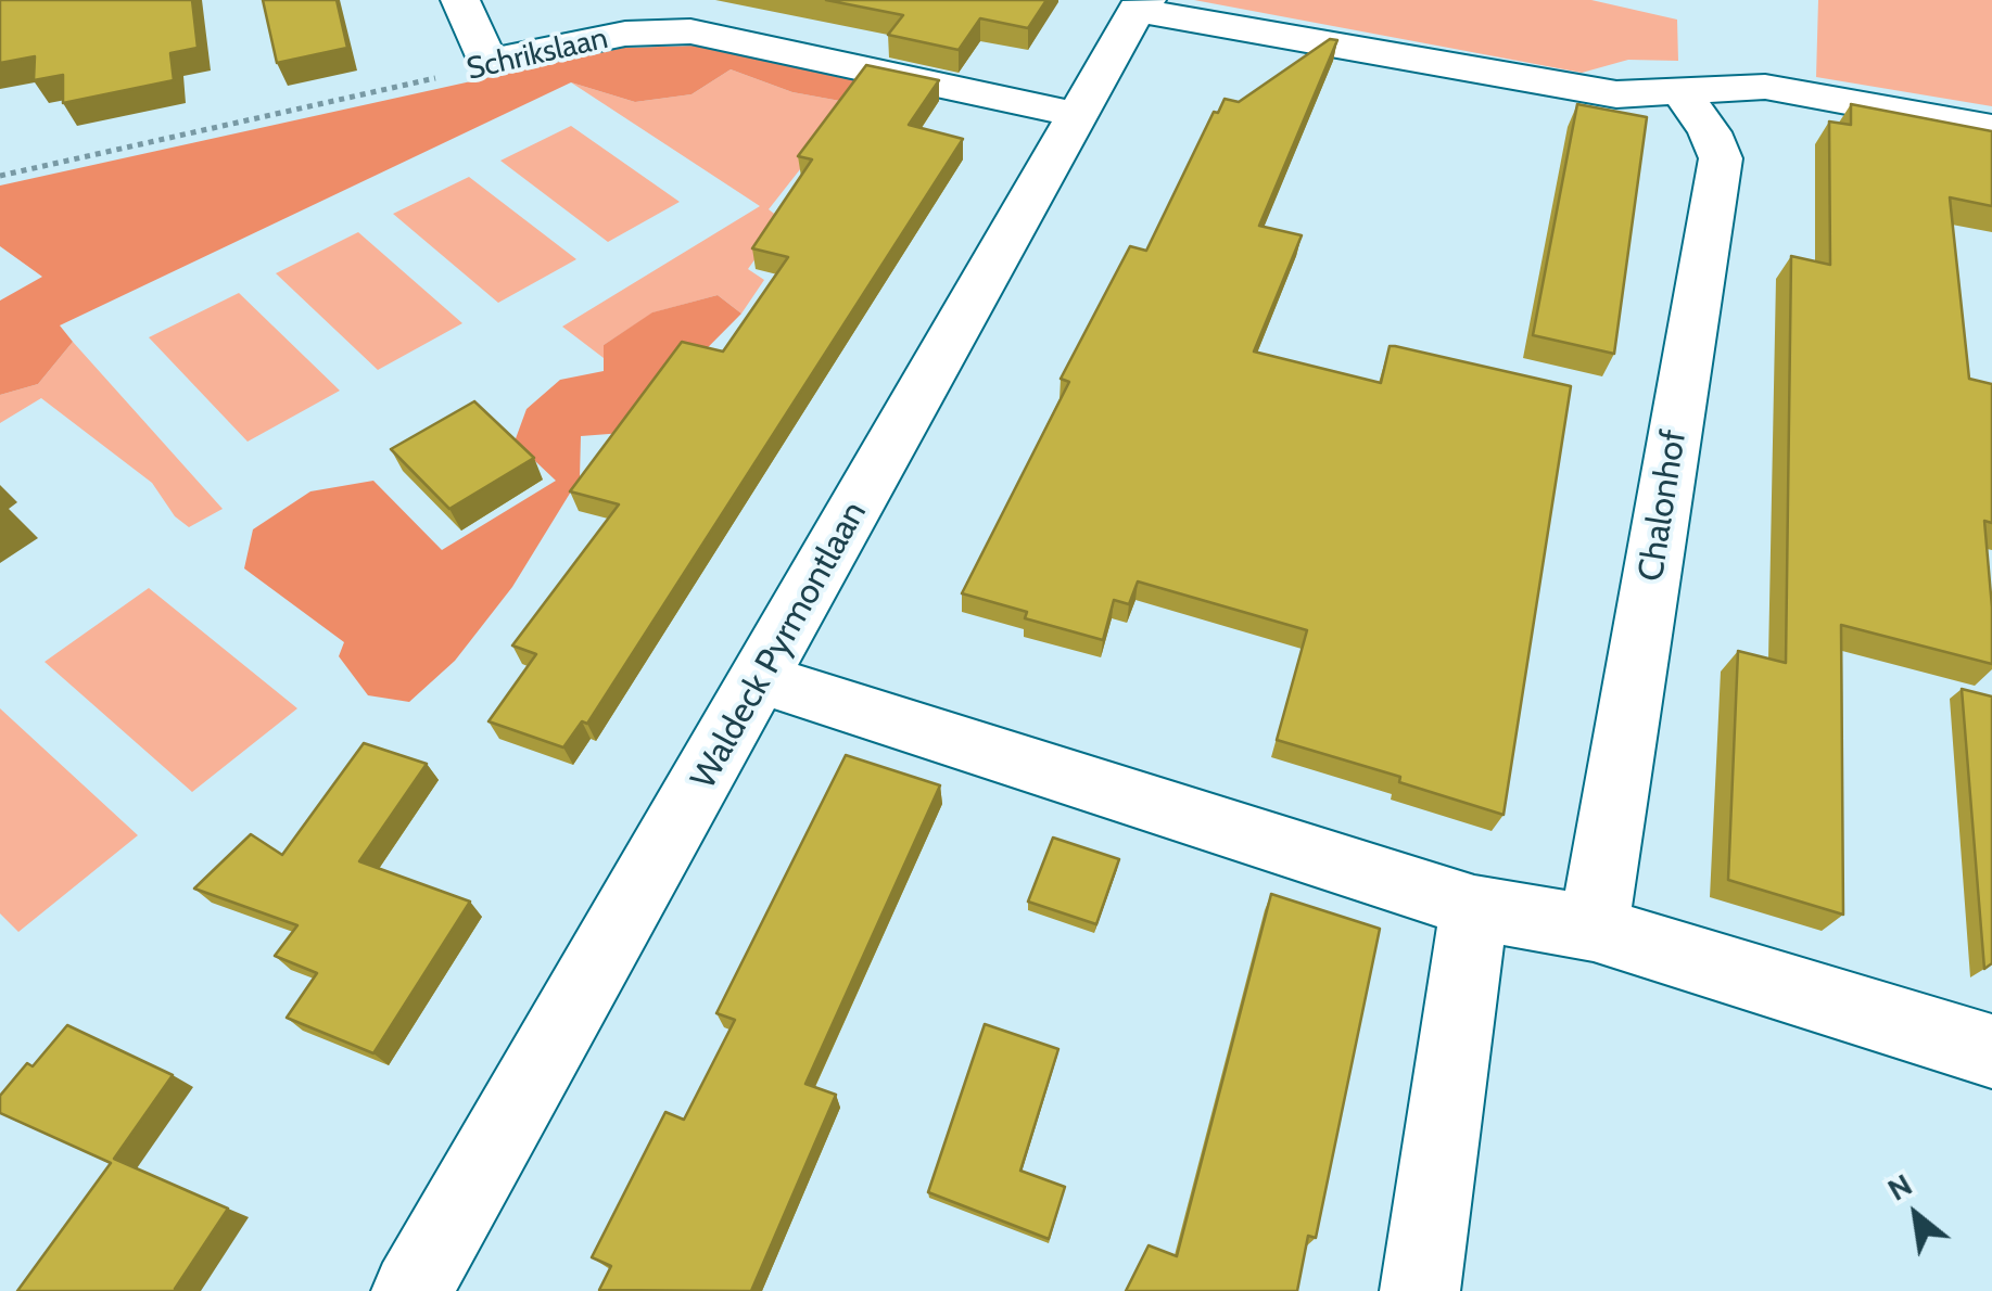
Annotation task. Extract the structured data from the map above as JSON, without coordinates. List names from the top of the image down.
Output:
{
  "streets": {
    "street": ["Schrikslaan", "Chalonhof", "Waldeck Pyrmontlaan"]
  },
  "crossings": [
    ["Schrikslaan", "Waldeck Pyrmontlaan"]
  ],
  "north": "top left"
}
